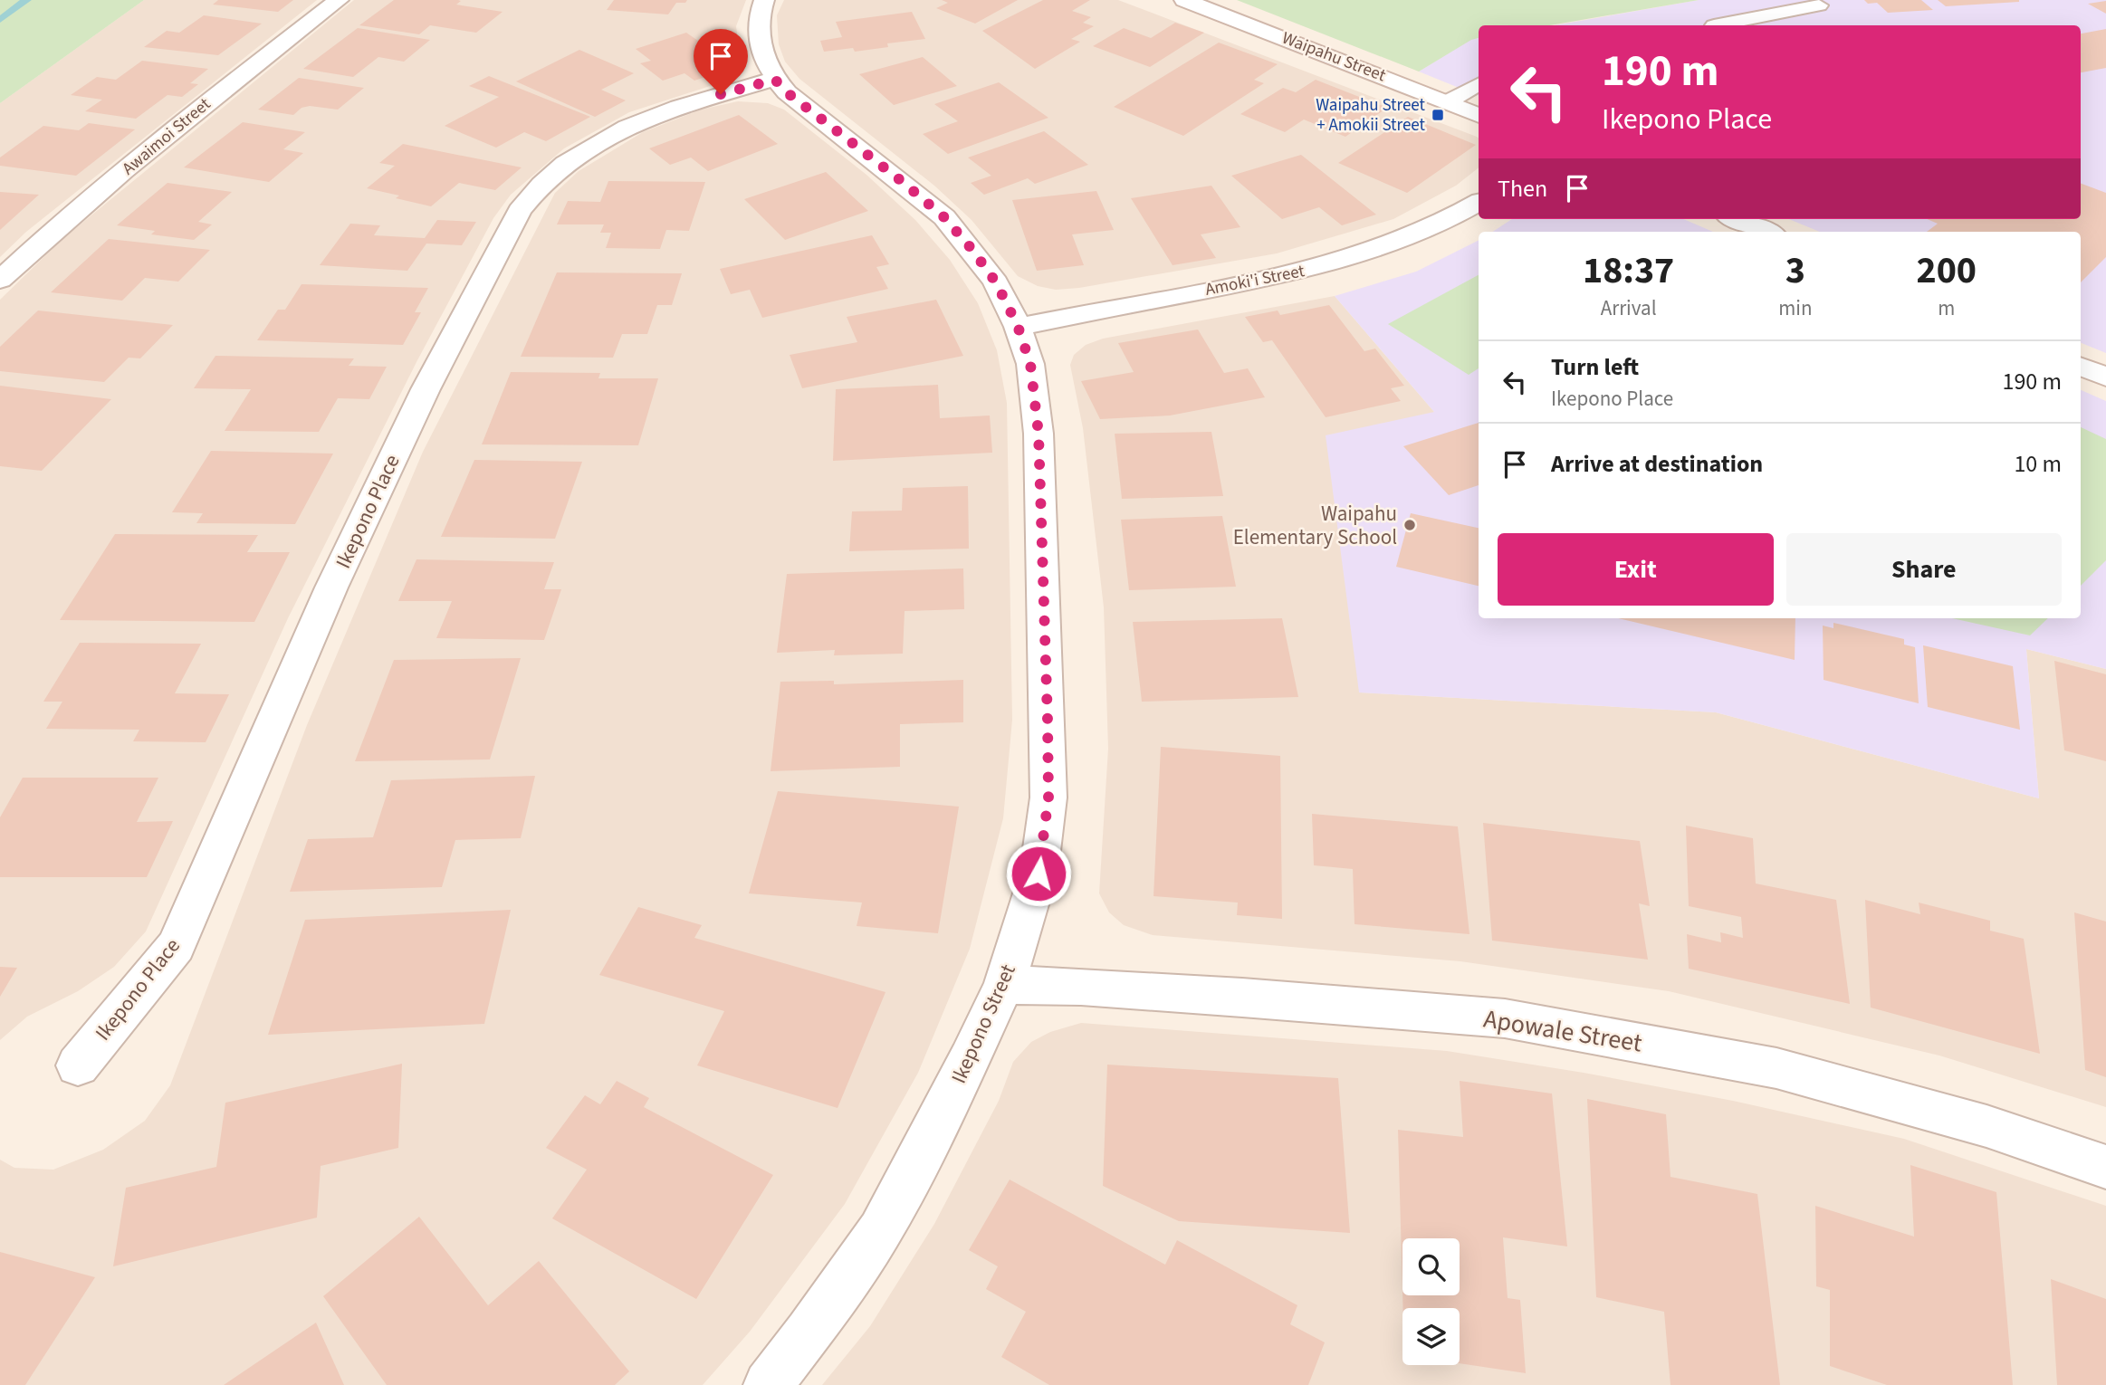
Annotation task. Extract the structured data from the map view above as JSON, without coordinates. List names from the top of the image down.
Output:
{
  "streets": {
    "street": [
      "Waipahu Street",
      "Awaimoi Street",
      "Amoki'i Street",
      "Ikepono Place",
      "Ikepono Street",
      "Apowale Street"
    ]
  },
  "crossings": [
    ["Amoki'i Street", "Ikepono Street"],
    ["Ikepono Place", "Ikepono Street"],
    ["Ikepono Street", "Apowale Street"]
  ],
  "places": {
    "transit": ["Waipahu Street + Amokii Street"],
    "other": ["Waipahu Elementary School"]
  },
  "page": {
    "turn": ["190 m", "Ikepono Place"],
    "then": "Then",
    "eta": [
      "18:37",
      "Arrival",
      "3",
      "min",
      "200",
      "m"
    ],
    "list": [
      {
        "name": "Turn left",
        "note": "Ikepono Place",
        "value": "190 m"
      },
      {
        "name": "Arrive at destination",
        "value": "10 m"
      }
    ],
    "buttons": ["Exit", "Share"]
  }
}
